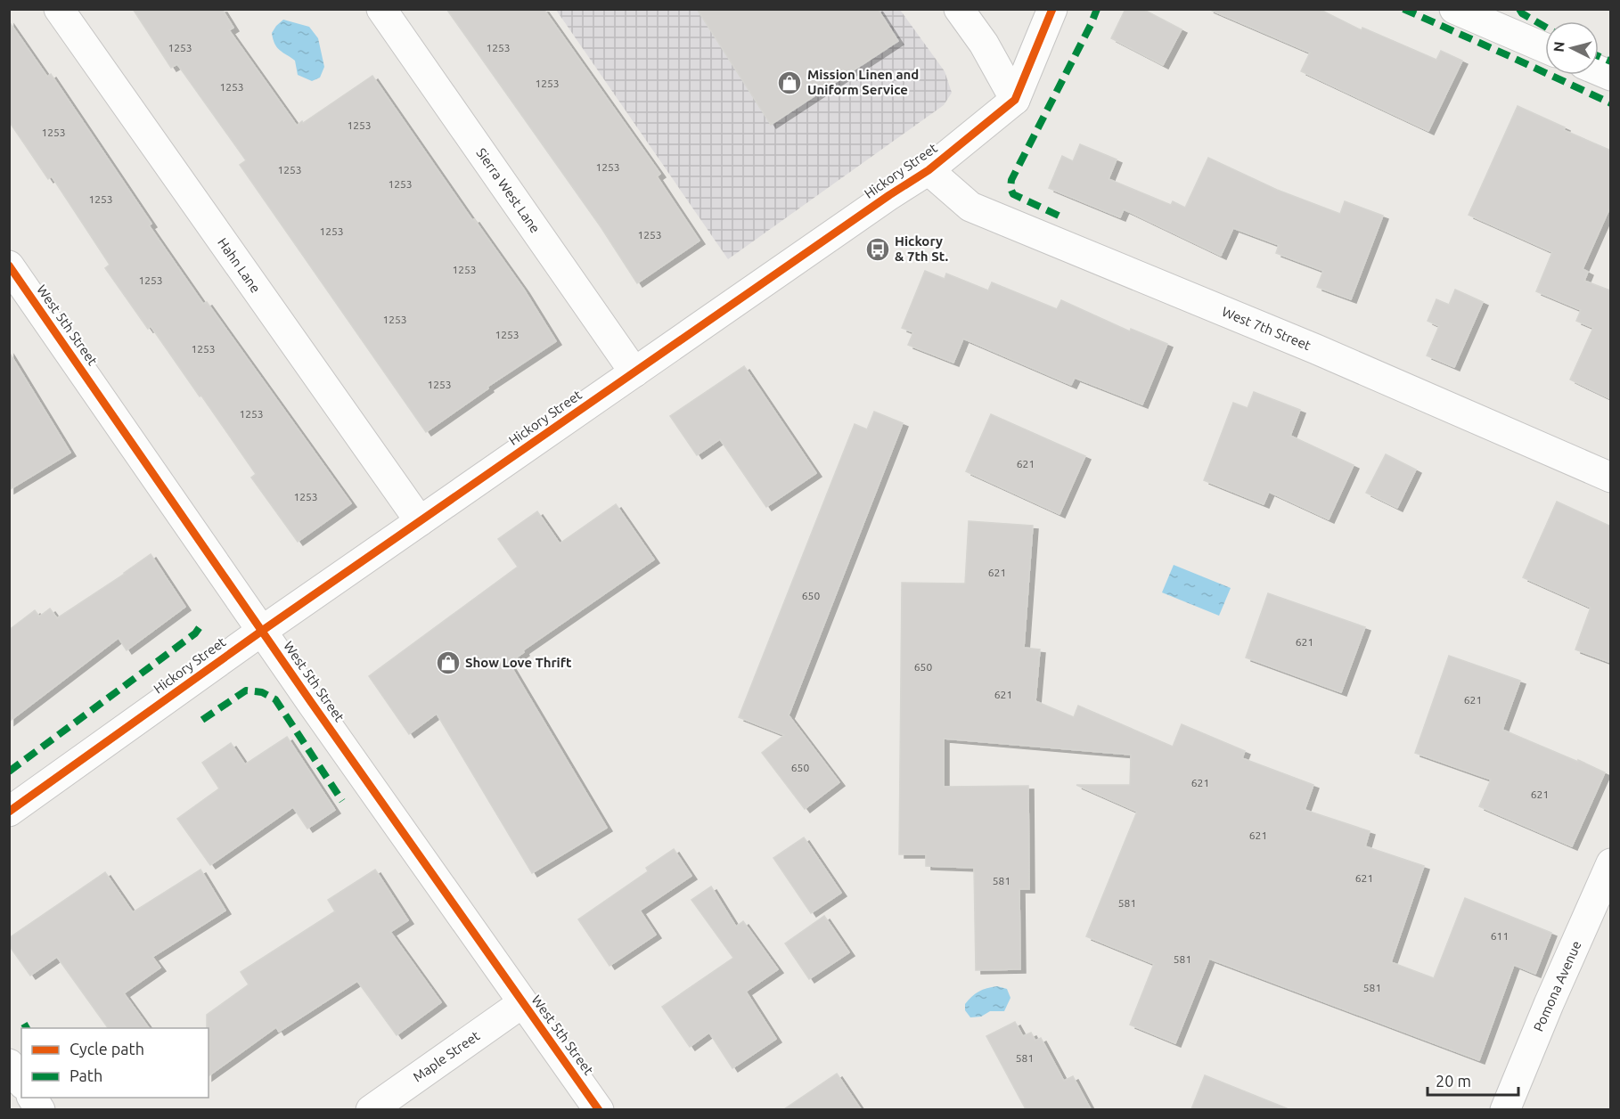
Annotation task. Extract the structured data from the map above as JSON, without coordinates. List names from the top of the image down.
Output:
{
  "streets": {
    "street": [
      "Hickory Street",
      "Sierra West Lane",
      "Hahn Lane",
      "West 5th Street",
      "West 7th Street",
      "Pomona Avenue",
      "Maple Street"
    ]
  },
  "crossings": [
    ["Hickory Street", "Sierra West Lane"],
    ["Hickory Street", "Hahn Lane"],
    ["Hickory Street", "West 5th Street"],
    ["Hickory Street", "West 7th Street"],
    ["West 5th Street", "Maple Street"]
  ],
  "places": {
    "shop": ["Mission Linen and Uniform Service", "Show Love Thrift"],
    "bus stop": ["Hickory & 7th St."]
  },
  "house_numbers": [
    "1253",
    "1253",
    "1253",
    "1253",
    "1253",
    "1253",
    "1253",
    "1253",
    "1253",
    "1253",
    "1253",
    "1253",
    "1253",
    "1253",
    "1253",
    "1253",
    "1253",
    "1253",
    "1253",
    "621",
    "1253",
    "621",
    "650",
    "621",
    "650",
    "621",
    "621",
    "650",
    "621",
    "621",
    "621",
    "621",
    "581",
    "581",
    "611",
    "581",
    "581",
    "581"
  ],
  "legend": ["Cycle path", "Path"],
  "scale_bar": "20 m",
  "north": "left"
}
